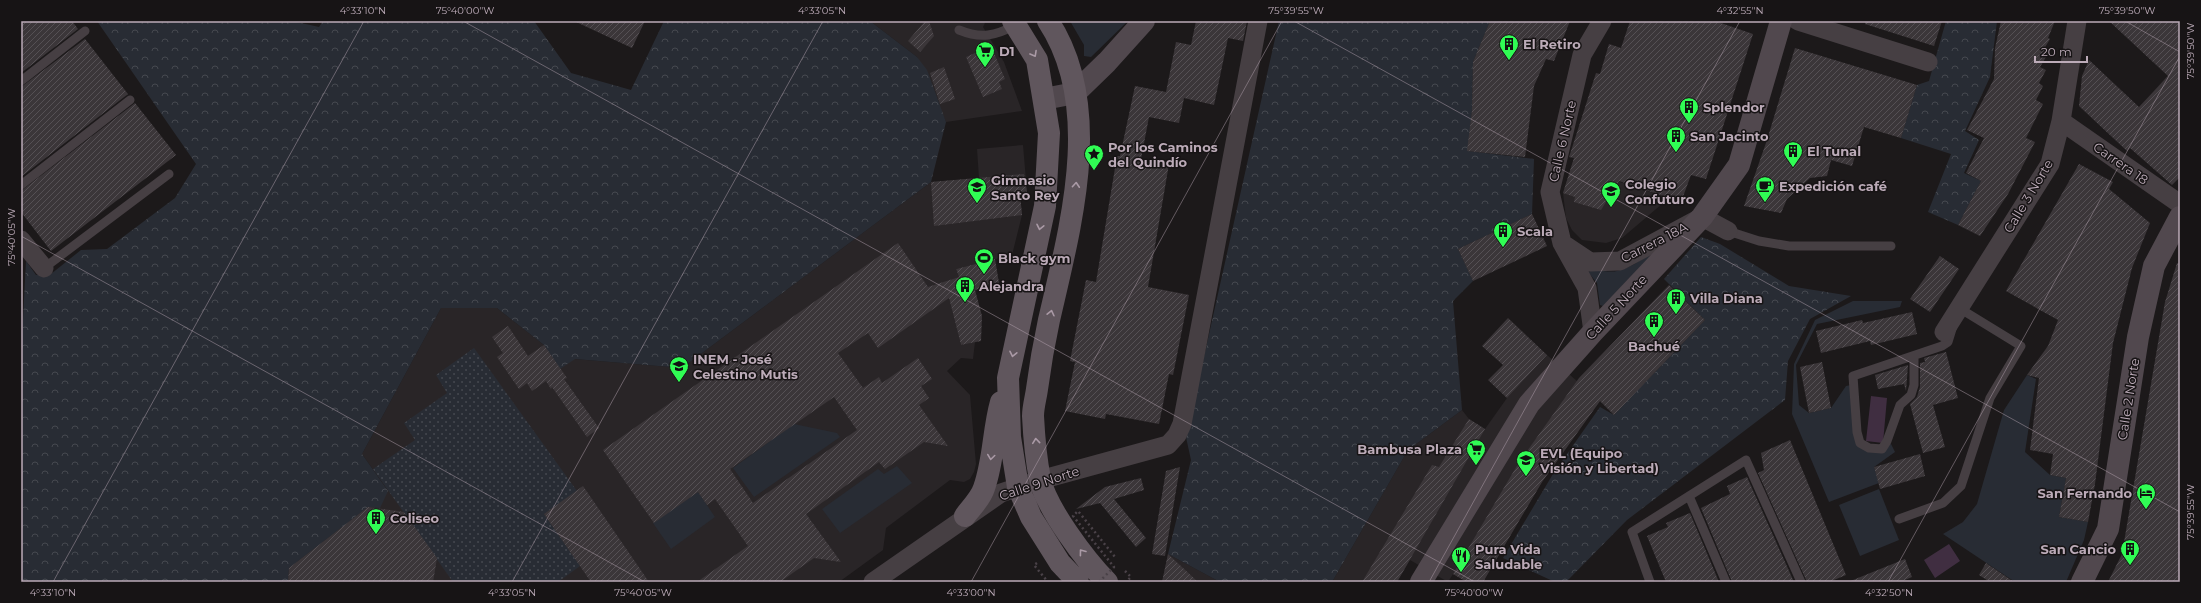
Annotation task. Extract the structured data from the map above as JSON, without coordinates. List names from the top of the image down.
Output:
{
  "streets": {
    "street": [
      "Calle 6 Norte",
      "Carrera 18",
      "Calle 3 Norte",
      "Carrera 18A",
      "Calle 5 Norte",
      "Calle 2 Norte",
      "Calle 9 Norte"
    ]
  },
  "crossings": [
    ["Calle 6 Norte", "Carrera 18A"],
    ["Calle 6 Norte", "Calle 5 Norte"],
    ["Carrera 18", "Calle 3 Norte"],
    ["Carrera 18A", "Calle 5 Norte"]
  ],
  "places": {
    "building": [
      "El Retiro",
      "Splendor",
      "San Jacinto",
      "El Tunal",
      "Scala",
      "Alejandra",
      "Villa Diana",
      "Bachué",
      "Coliseo",
      "San Cancio"
    ],
    "supermarket": ["D1", "Bambusa Plaza"],
    "place": ["Por los Caminos del Quindío"],
    "cafe": ["Expedición café"],
    "school or university": [
      "Gimnasio Santo Rey",
      "Colegio Confuturo",
      "INEM - José Celestino Mutis",
      "EVL (Equipo Visión y Libertad)"
    ],
    "sports": ["Black gym"],
    "hotel": ["San Fernando"],
    "restaurant": ["Pura Vida Saludable"]
  },
  "scale_bar": "20 m",
  "coordinates": [
    "4°33'10\"N",
    "75°40'00\"W",
    "4°33'05\"N",
    "75°39'55\"W",
    "4°32'55\"N",
    "75°39'50\"W",
    "75°40'05\"W",
    "4°33'00\"N",
    "4°32'50\"N"
  ]
}
